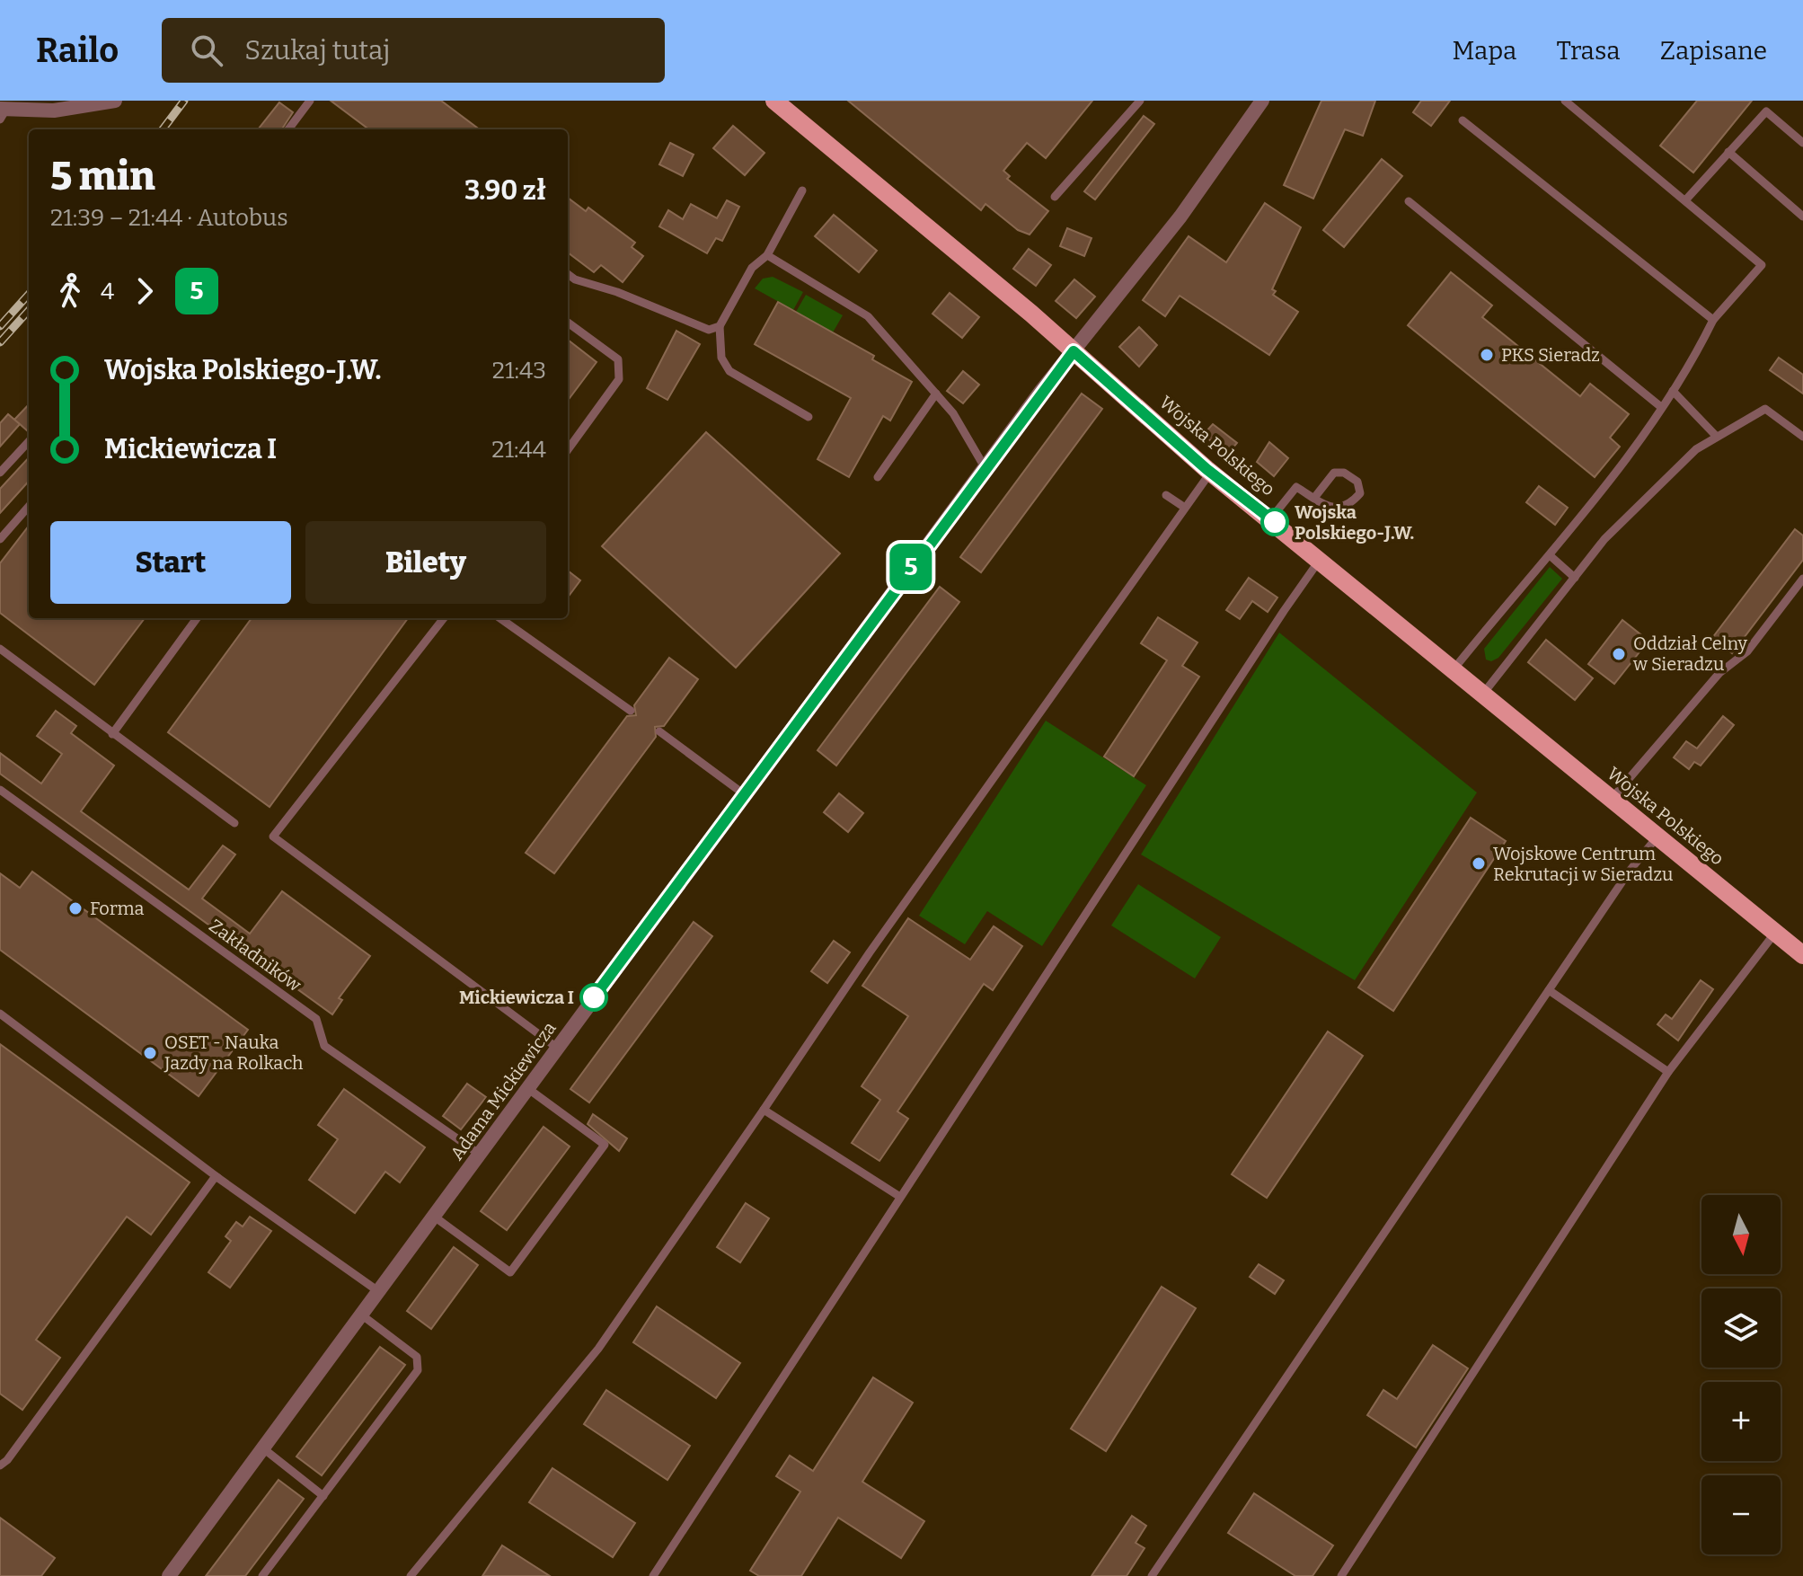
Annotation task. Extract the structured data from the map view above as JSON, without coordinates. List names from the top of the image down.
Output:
{
  "streets": {
    "main road": ["Wojska Polskiego"],
    "street": ["Adama Mickiewicza"],
    "lane": ["Zakładników"]
  },
  "crossings": [
    ["Wojska Polskiego", "Adama Mickiewicza"],
    ["Zakładników", "Adama Mickiewicza"]
  ],
  "places": [
    "PKS Sieradz",
    "Wojska Polskiego-J.W.",
    "Oddział Celny w Sieradzu",
    "Wojskowe Centrum Rekrutacji w Sieradzu",
    "Forma",
    "Mickiewicza I",
    "OSET - Nauka Jazdy na Rolkach"
  ],
  "lines": ["bus line 5"],
  "north": "bottom",
  "page": {
    "header": "Railo",
    "search": "Szukaj tutaj",
    "nav": ["Mapa", "Trasa", "Zapisane"],
    "on_map": "5",
    "heading": ["5 min", "21:39 – 21:44 · Autobus", "3.90 zł"],
    "legs": ["4", "5"],
    "list": [
      {
        "name": "Wojska Polskiego-J.W.",
        "value": "21:43"
      },
      {
        "name": "Mickiewicza I",
        "value": "21:44"
      }
    ],
    "buttons": ["Start", "Bilety"],
    "map_buttons": ["+", "−"]
  }
}
